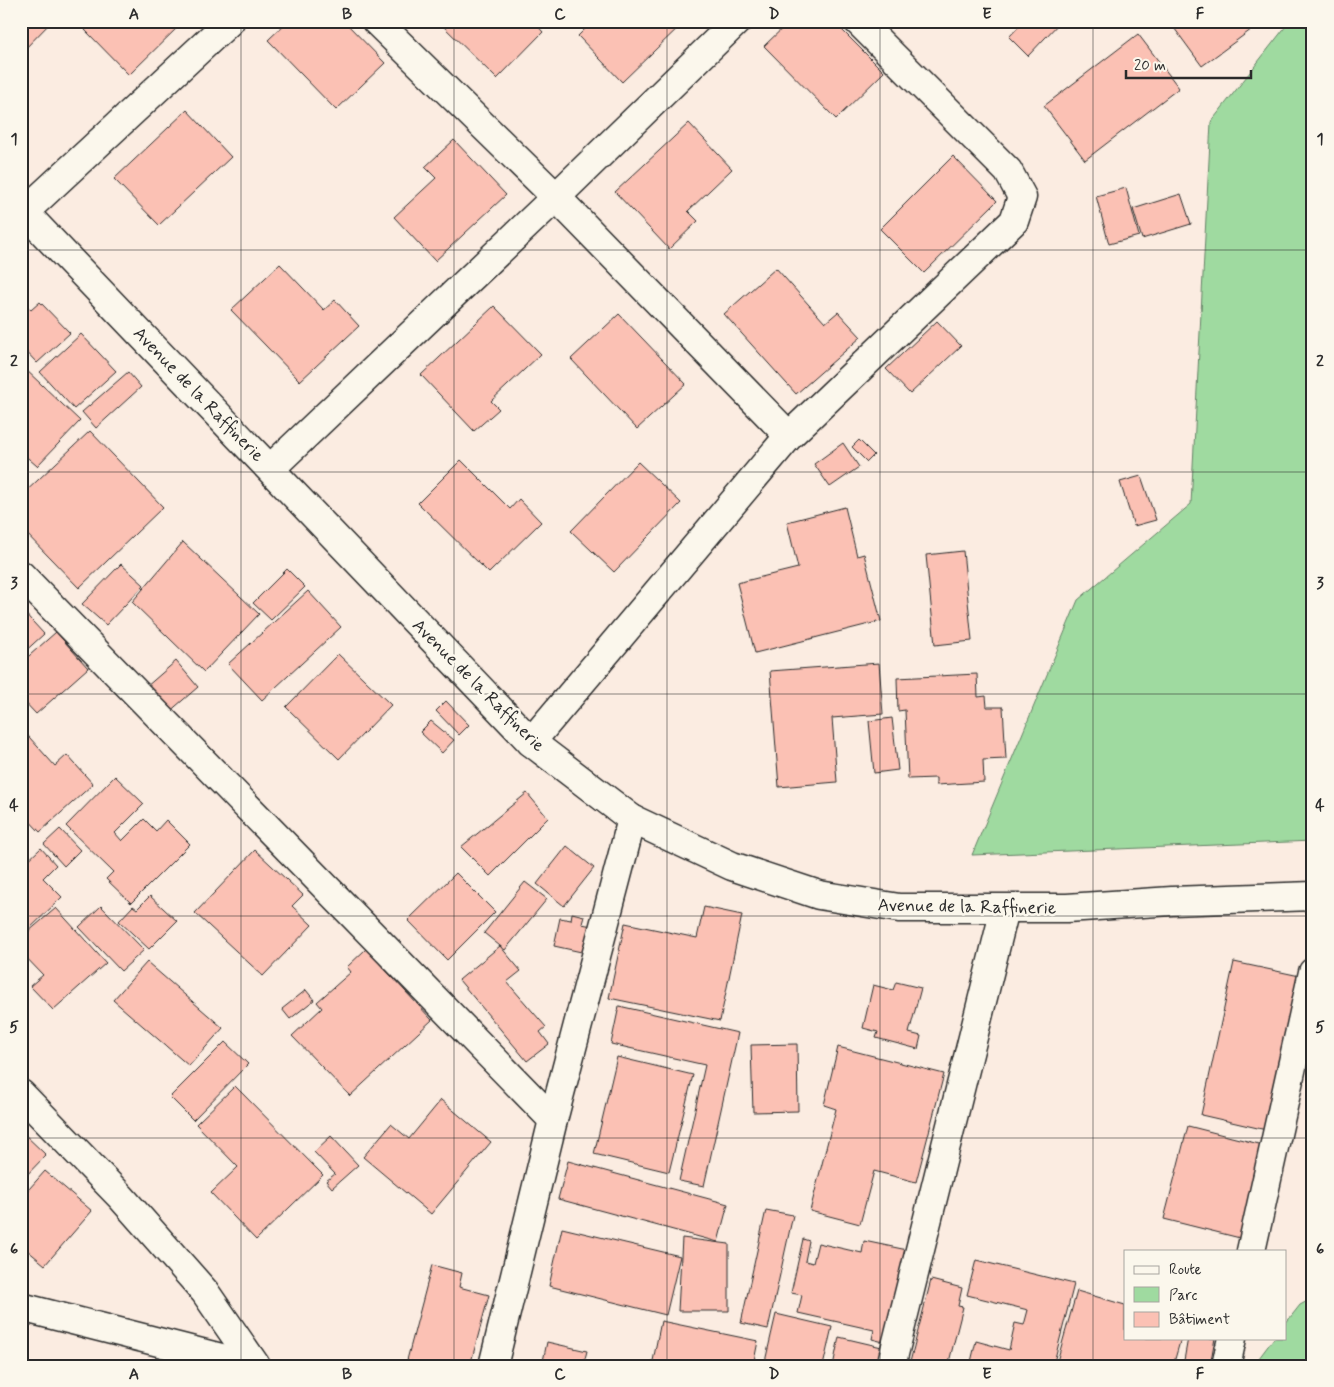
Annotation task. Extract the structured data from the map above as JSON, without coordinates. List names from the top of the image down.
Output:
{
  "streets": {
    "street": ["Avenue de la Raffinerie"]
  },
  "legend": ["Route", "Parc", "Bâtiment"],
  "scale_bar": "20 m",
  "grid": {
    "columns": [
      "A",
      "B",
      "C",
      "D",
      "E",
      "F"
    ],
    "rows": [
      "1",
      "2",
      "3",
      "4",
      "5",
      "6"
    ]
  }
}
